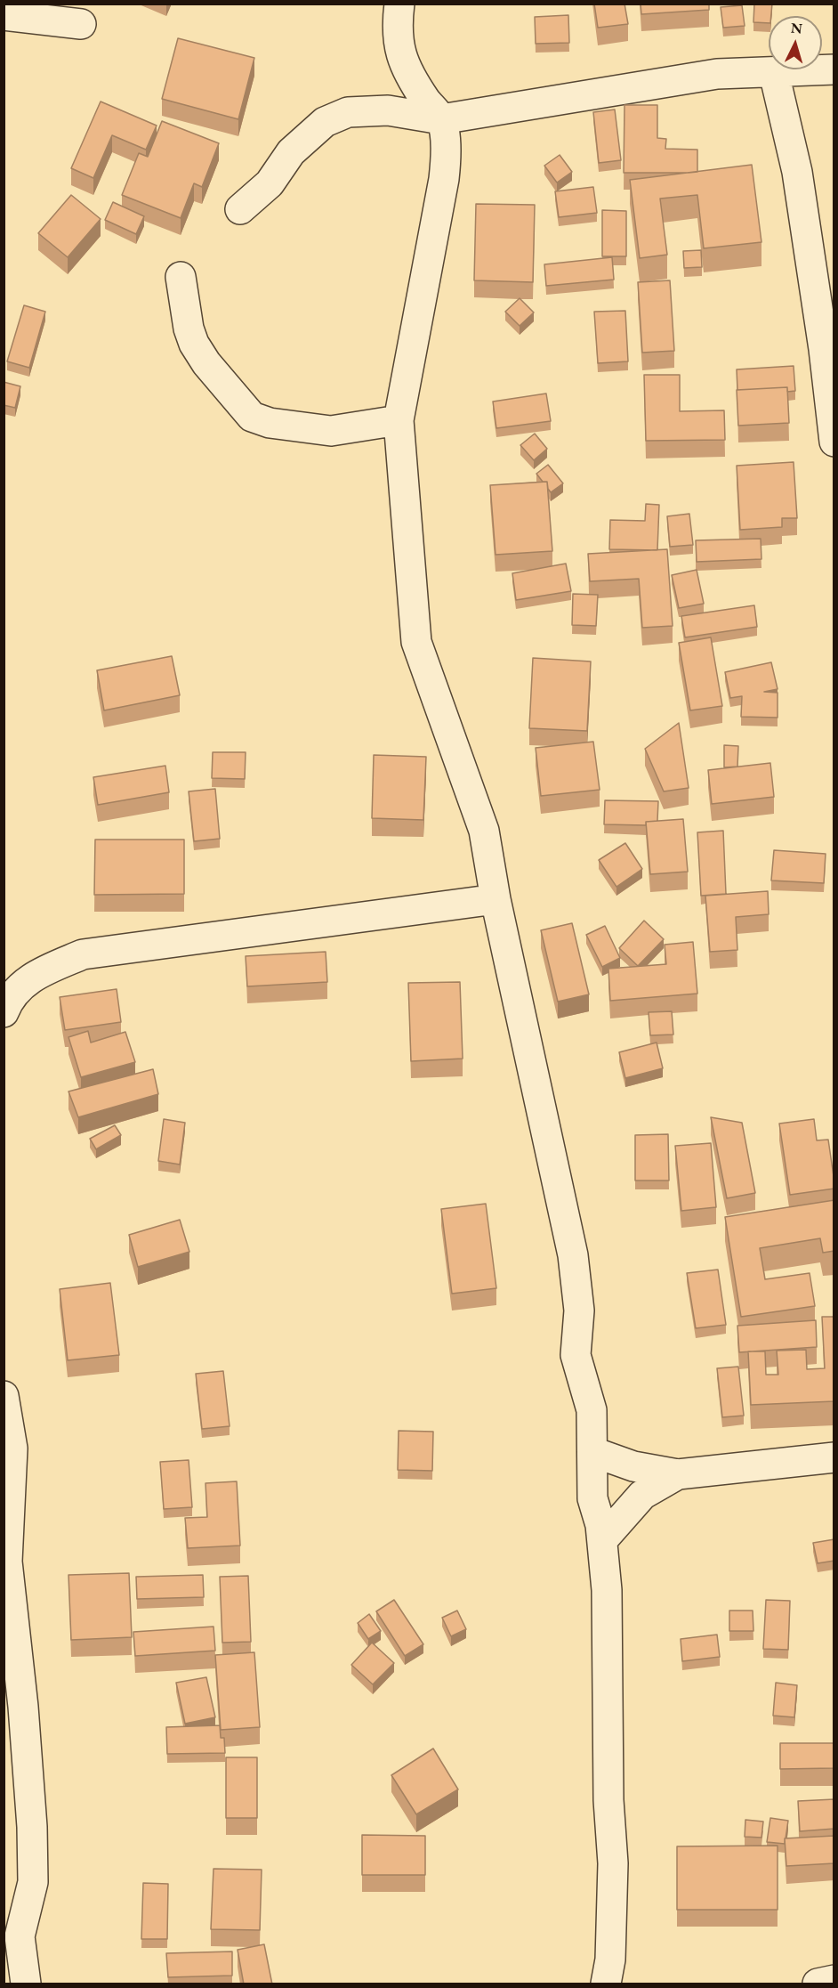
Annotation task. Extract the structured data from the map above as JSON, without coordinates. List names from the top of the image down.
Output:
{
  "north": "top"
}
